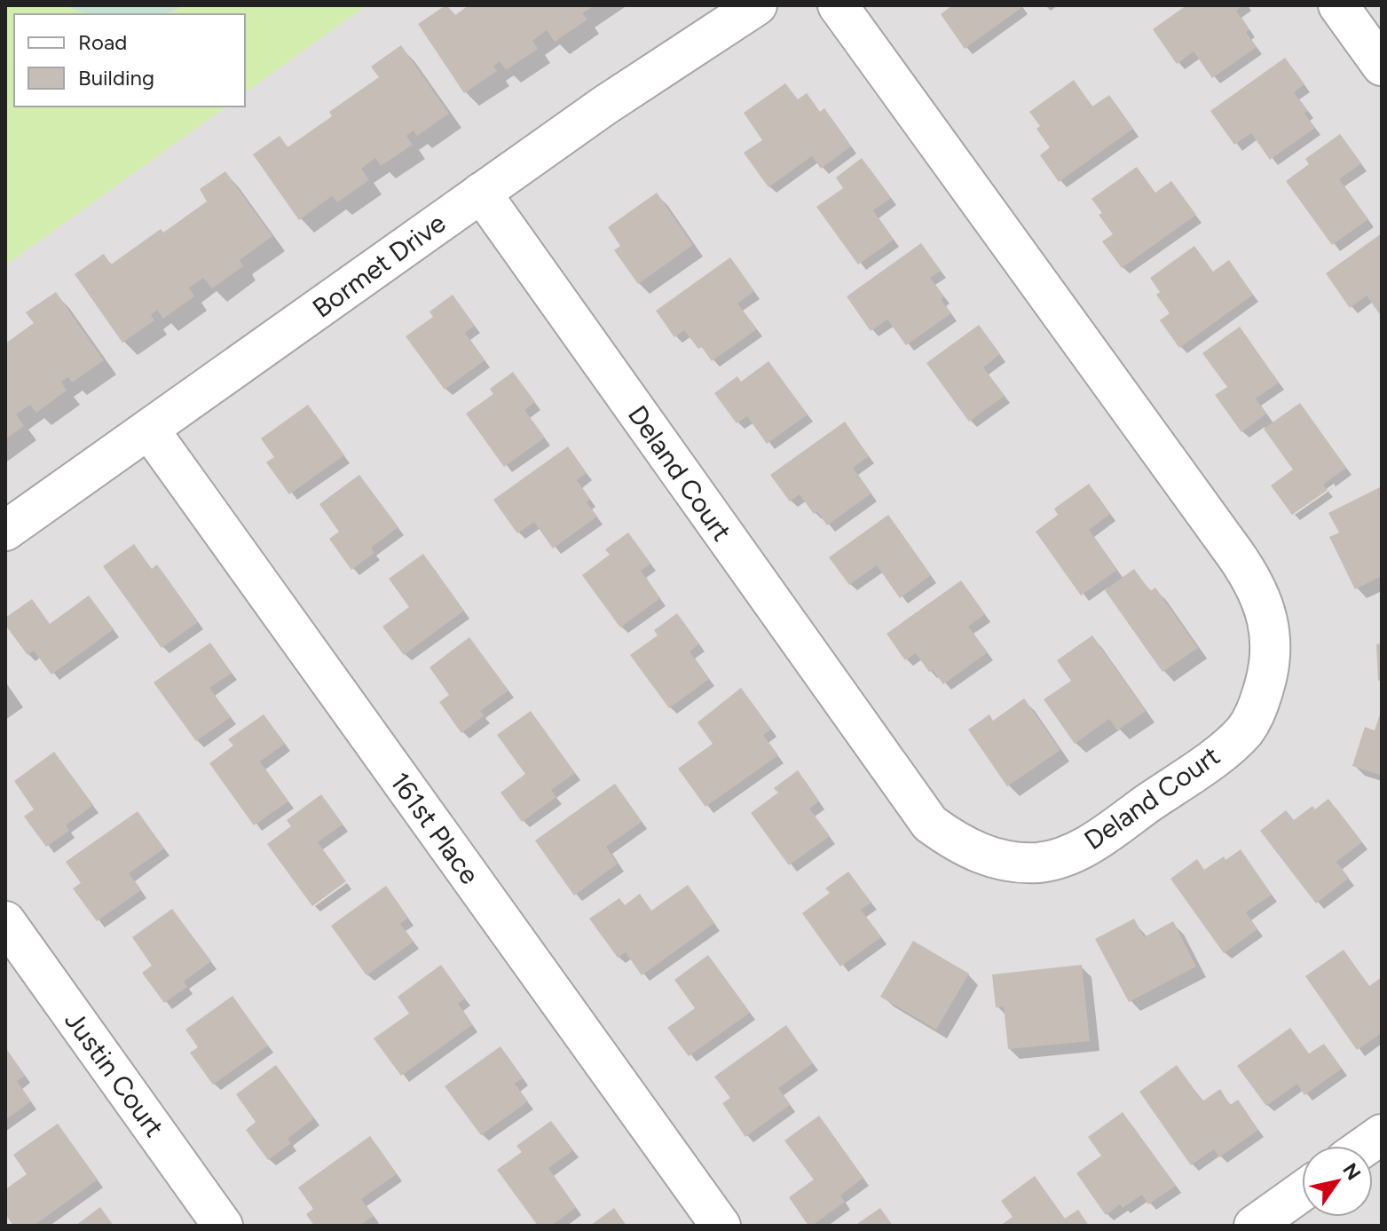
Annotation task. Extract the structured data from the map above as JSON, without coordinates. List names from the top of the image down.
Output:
{
  "streets": {
    "street": [
      "Bormet Drive",
      "Deland Court",
      "161st Place",
      "Justin Court"
    ]
  },
  "crossings": [
    ["Bormet Drive", "Deland Court"],
    ["Bormet Drive", "161st Place"]
  ],
  "legend": ["Road", "Building"],
  "north": "top right"
}
